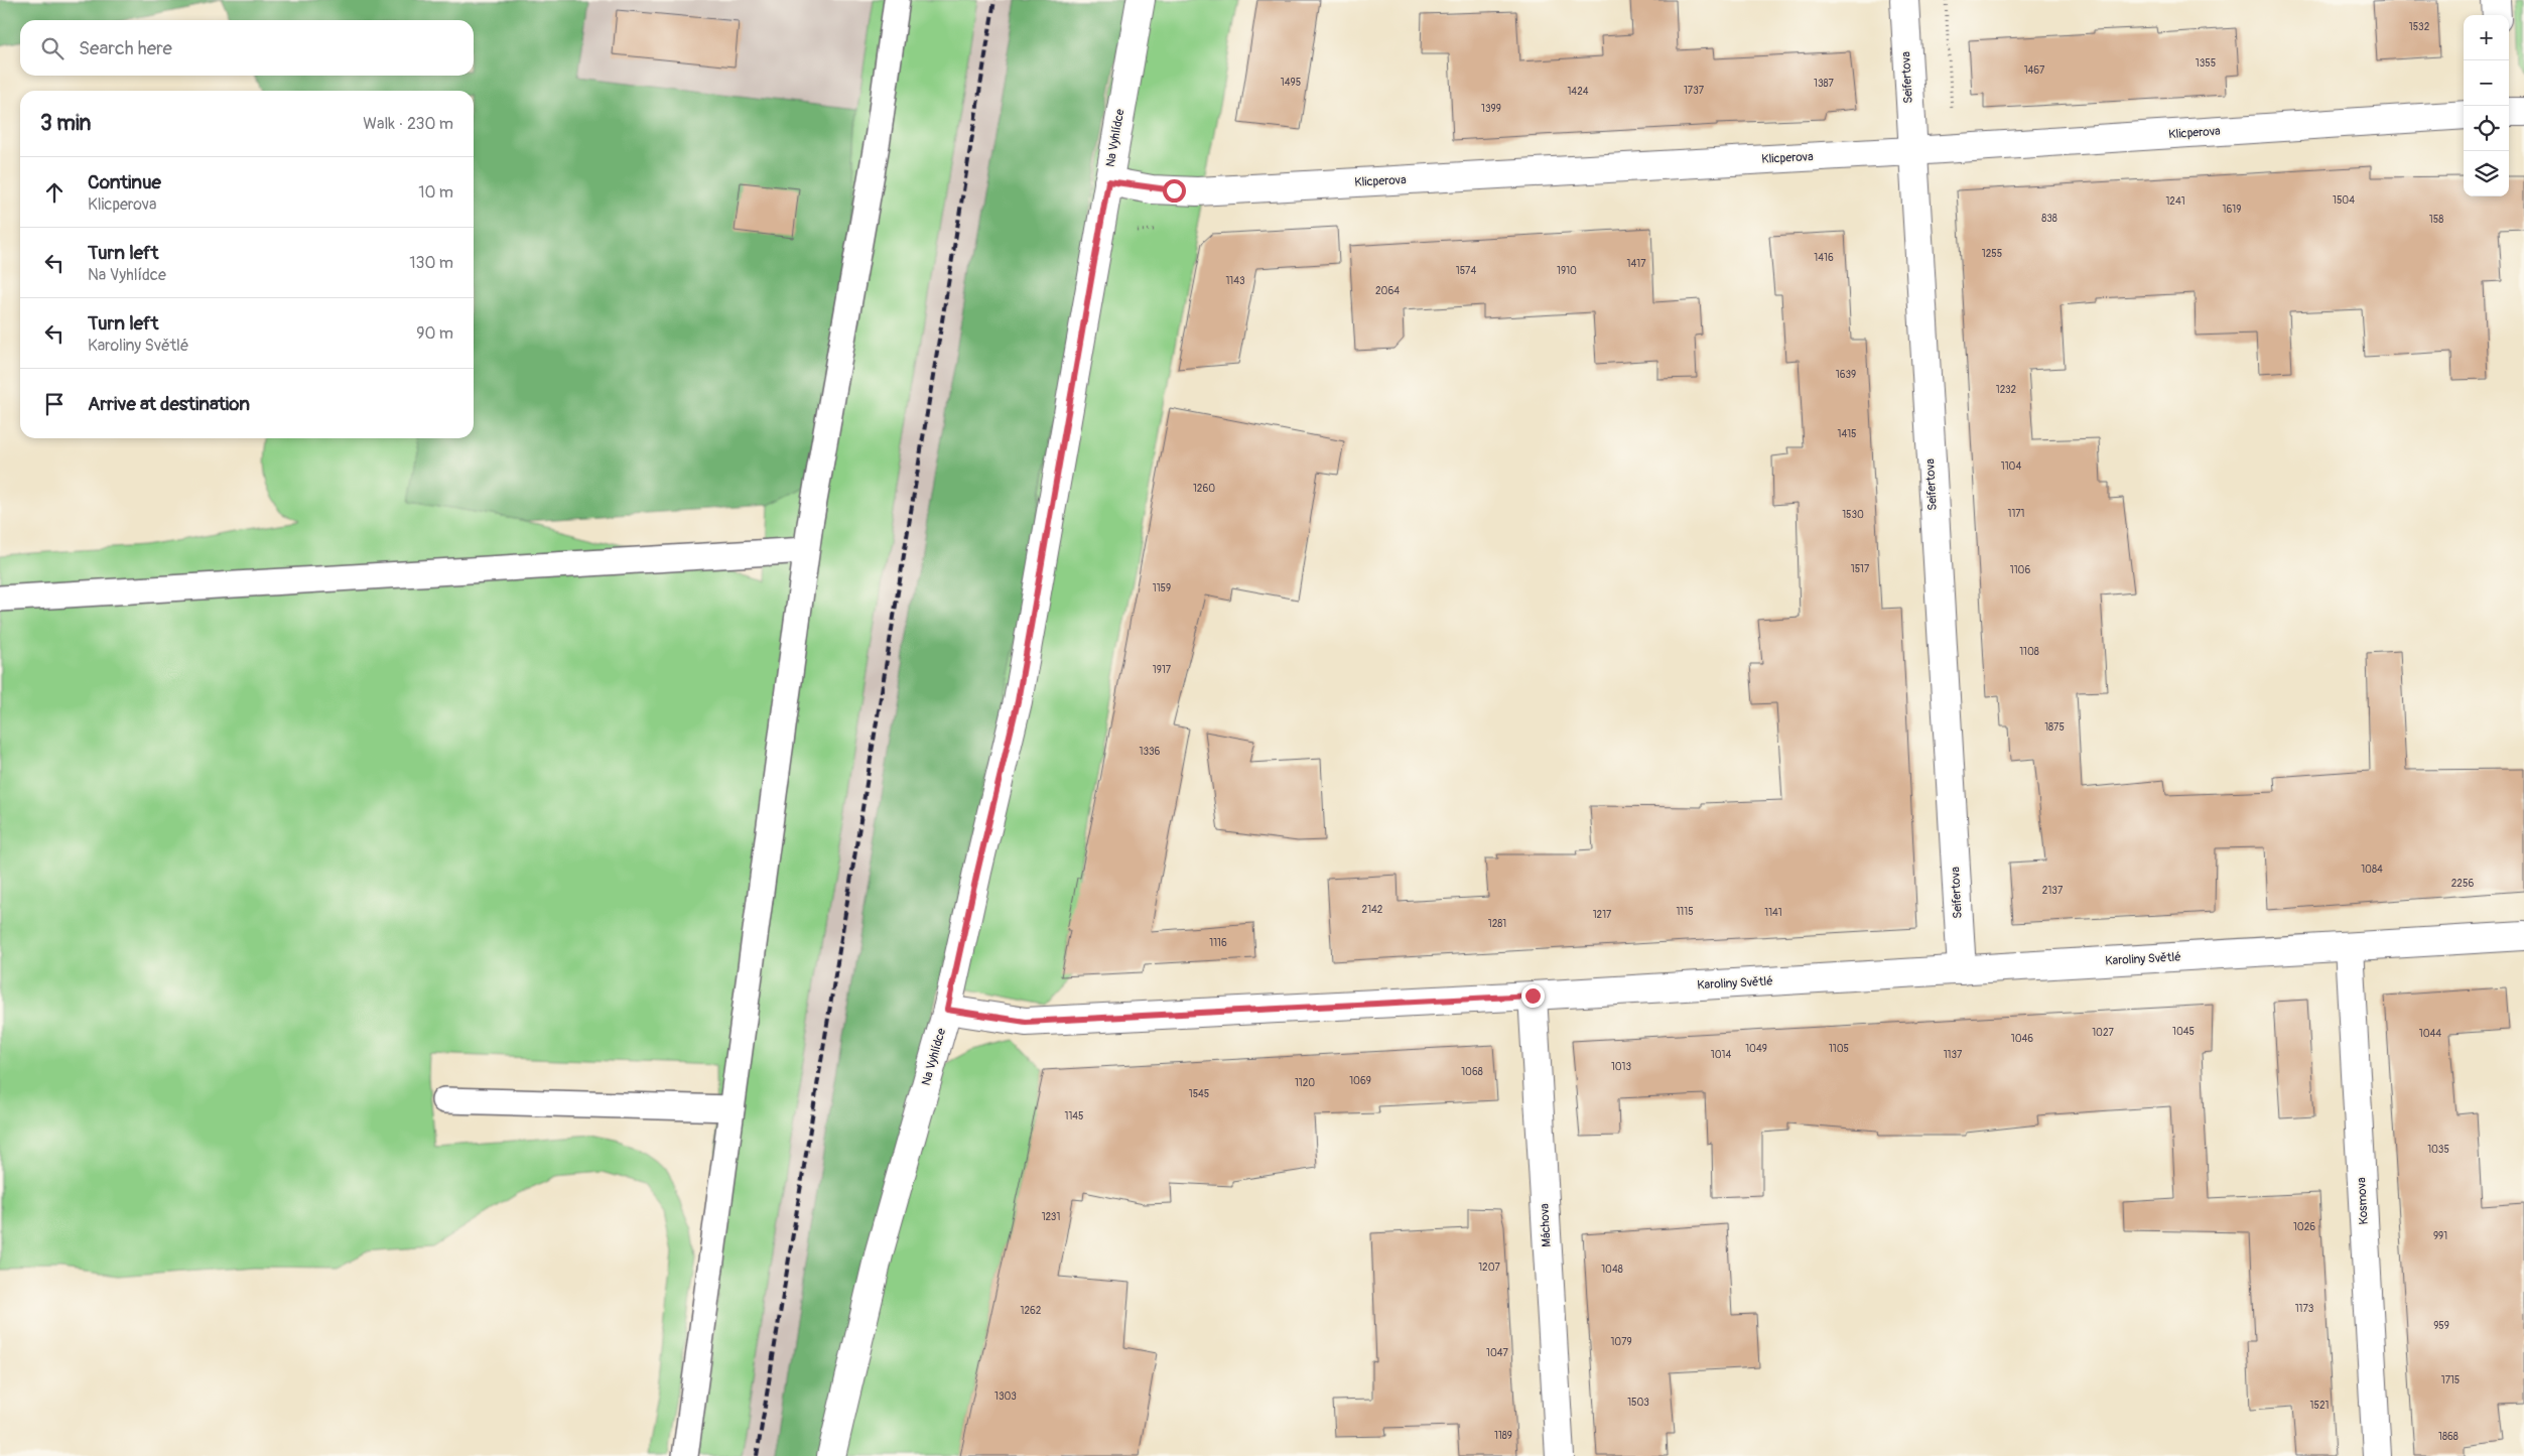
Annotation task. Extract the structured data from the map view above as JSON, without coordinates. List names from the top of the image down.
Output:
{
  "streets": {
    "street": [
      "Seifertova",
      "Klicperova",
      "Na Vyhlídce",
      "Karoliny Světlé",
      "Kosmova",
      "Máchova"
    ]
  },
  "crossings": [
    ["Seifertova", "Klicperova"],
    ["Seifertova", "Karoliny Světlé"],
    ["Klicperova", "Na Vyhlídce"],
    ["Na Vyhlídce", "Karoliny Světlé"],
    ["Karoliny Světlé", "Kosmova"],
    ["Karoliny Světlé", "Máchova"]
  ],
  "house_numbers": [
    "1532",
    "1355",
    "1467",
    "1495",
    "1387",
    "1737",
    "1424",
    "1399",
    "1504",
    "1241",
    "1619",
    "838",
    "158",
    "1255",
    "1416",
    "1417",
    "1574",
    "1910",
    "1143",
    "2064",
    "1639",
    "1232",
    "1415",
    "1104",
    "1260",
    "1171",
    "1530",
    "1517",
    "1106",
    "1159",
    "1108",
    "1917",
    "1875",
    "1336",
    "1084",
    "2256",
    "2137",
    "2142",
    "1115",
    "1141",
    "1217",
    "1281",
    "1116",
    "1045",
    "1027",
    "1044",
    "1046",
    "1049",
    "1105",
    "1014",
    "1137",
    "1013",
    "1068",
    "1069",
    "1120",
    "1545",
    "1145",
    "1035",
    "1231",
    "1026",
    "991",
    "1207",
    "1048",
    "1173",
    "1262",
    "959",
    "1079",
    "1047",
    "1715",
    "1303",
    "1503",
    "1521",
    "1189",
    "1868"
  ],
  "page": {
    "map_buttons": ["+", "−"],
    "search": "Search here",
    "heading": ["3 min", "Walk · 230 m"],
    "list": [
      ["Continue", "Klicperova", "10 m"],
      ["Turn left", "Na Vyhlídce", "130 m"],
      ["Turn left", "Karoliny Světlé", "90 m"],
      "Arrive at destination"
    ]
  }
}
